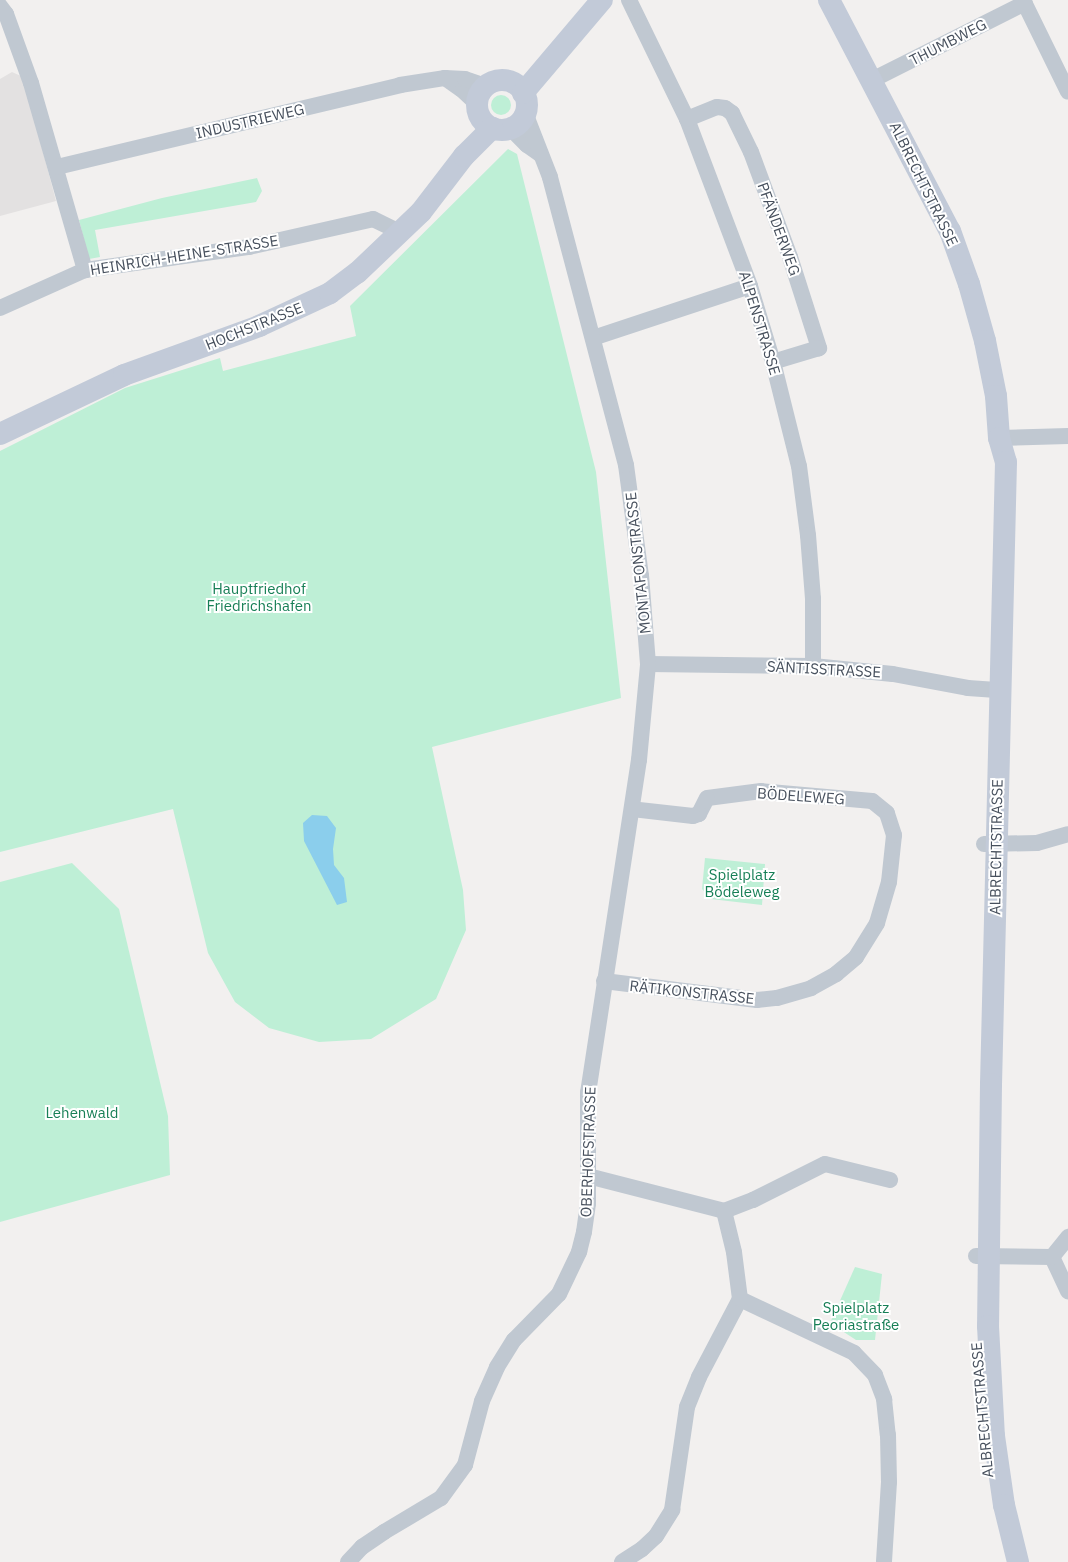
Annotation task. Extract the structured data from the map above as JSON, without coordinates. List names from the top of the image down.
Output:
{
  "streets": {
    "main road": ["ALBRECHTSTRASSE", "HOCHSTRASSE"],
    "street": [
      "THUMBWEG",
      "INDUSTRIEWEG",
      "PFÄNDERWEG",
      "HEINRICH-HEINE-STRASSE",
      "ALPENSTRASSE",
      "MONTAFONSTRASSE",
      "SÄNTISSTRASSE",
      "BÖDELEWEG",
      "RÄTIKONSTRASSE",
      "OBERHOFSTRASSE"
    ]
  },
  "crossings": [
    ["THUMBWEG", "ALBRECHTSTRASSE"],
    ["INDUSTRIEWEG", "HOCHSTRASSE"],
    ["INDUSTRIEWEG", "MONTAFONSTRASSE"],
    ["ALBRECHTSTRASSE", "SÄNTISSTRASSE"],
    ["PFÄNDERWEG", "ALPENSTRASSE"],
    ["HEINRICH-HEINE-STRASSE", "HOCHSTRASSE"],
    ["ALPENSTRASSE", "SÄNTISSTRASSE"],
    ["HOCHSTRASSE", "MONTAFONSTRASSE"],
    ["MONTAFONSTRASSE", "SÄNTISSTRASSE"],
    ["MONTAFONSTRASSE", "BÖDELEWEG"],
    ["MONTAFONSTRASSE", "RÄTIKONSTRASSE"],
    ["MONTAFONSTRASSE", "OBERHOFSTRASSE"],
    ["BÖDELEWEG", "RÄTIKONSTRASSE"],
    ["RÄTIKONSTRASSE", "OBERHOFSTRASSE"]
  ],
  "parks": [
    "Hauptfriedhof Friedrichshafen",
    "Spielplatz Bödeleweg",
    "Lehenwald",
    "Spielplatz Peoriastraße"
  ]
}
